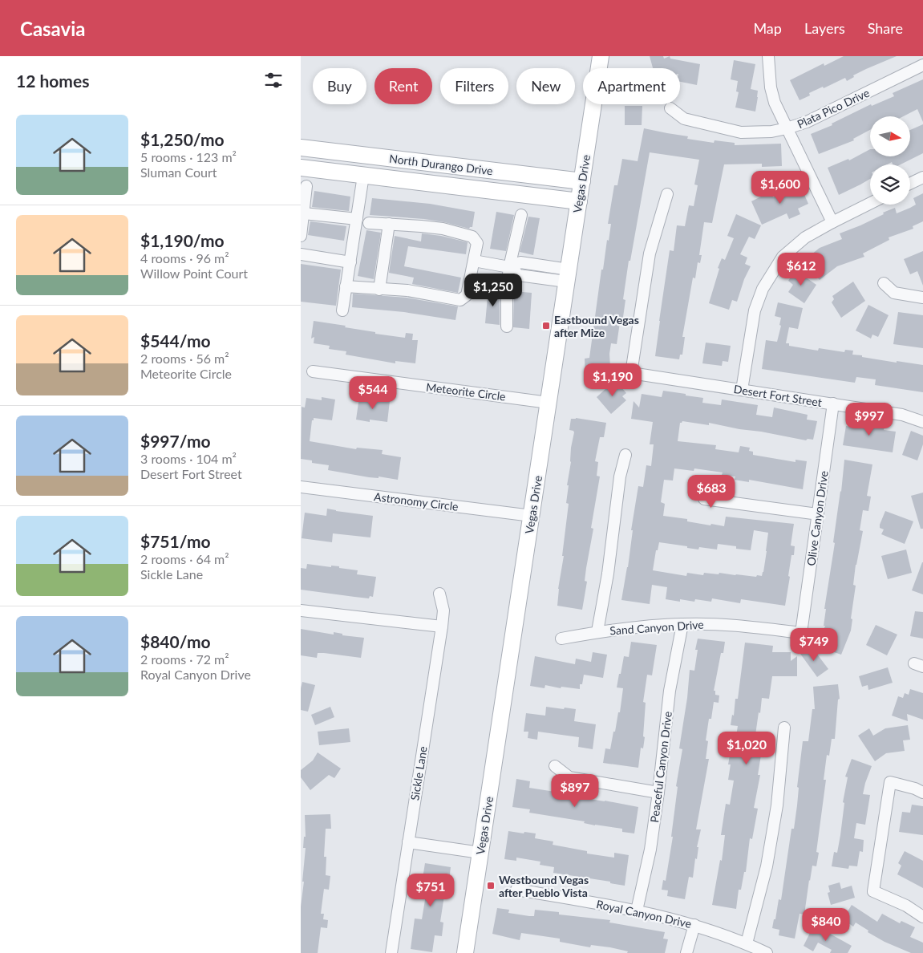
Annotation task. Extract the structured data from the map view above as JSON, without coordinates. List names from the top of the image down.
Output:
{
  "streets": {
    "main road": ["North Durango Drive", "Vegas Drive"],
    "street": [
      "Plata Pico Drive",
      "Meteorite Circle",
      "Desert Fort Street",
      "Astronomy Circle",
      "Olive Canyon Drive",
      "Sand Canyon Drive",
      "Peaceful Canyon Drive",
      "Sickle Lane",
      "Royal Canyon Drive"
    ]
  },
  "crossings": [
    ["North Durango Drive", "Vegas Drive"],
    ["Vegas Drive", "Meteorite Circle"],
    ["Vegas Drive", "Astronomy Circle"],
    ["Desert Fort Street", "Olive Canyon Drive"],
    ["Olive Canyon Drive", "Sand Canyon Drive"],
    ["Sand Canyon Drive", "Peaceful Canyon Drive"],
    ["Peaceful Canyon Drive", "Royal Canyon Drive"]
  ],
  "places": {
    "transit": ["Eastbound Vegas after Mize", "Westbound Vegas after Pueblo Vista"]
  },
  "north": "right",
  "page": {
    "header": "Casavia",
    "nav": ["Map", "Layers", "Share"],
    "heading": "12 homes",
    "chip": [
      "Buy",
      "Rent",
      "Filters",
      "New",
      "Apartment"
    ],
    "list": [
      {
        "name": "$1,250/mo",
        "note": "5 rooms · 123 m² · Sluman Court"
      },
      {
        "name": "$1,190/mo",
        "note": "4 rooms · 96 m² · Willow Point Court"
      },
      {
        "name": "$544/mo",
        "note": "2 rooms · 56 m² · Meteorite Circle"
      },
      {
        "name": "$997/mo",
        "note": "3 rooms · 104 m² · Desert Fort Street"
      },
      {
        "name": "$751/mo",
        "note": "2 rooms · 64 m² · Sickle Lane"
      },
      {
        "name": "$840/mo",
        "note": "2 rooms · 72 m² · Royal Canyon Drive"
      }
    ],
    "price": [
      "$1,600",
      "$612",
      "$1,250",
      "$1,190",
      "$544",
      "$997",
      "$683",
      "$749",
      "$1,020",
      "$897",
      "$751",
      "$840"
    ]
  }
}
